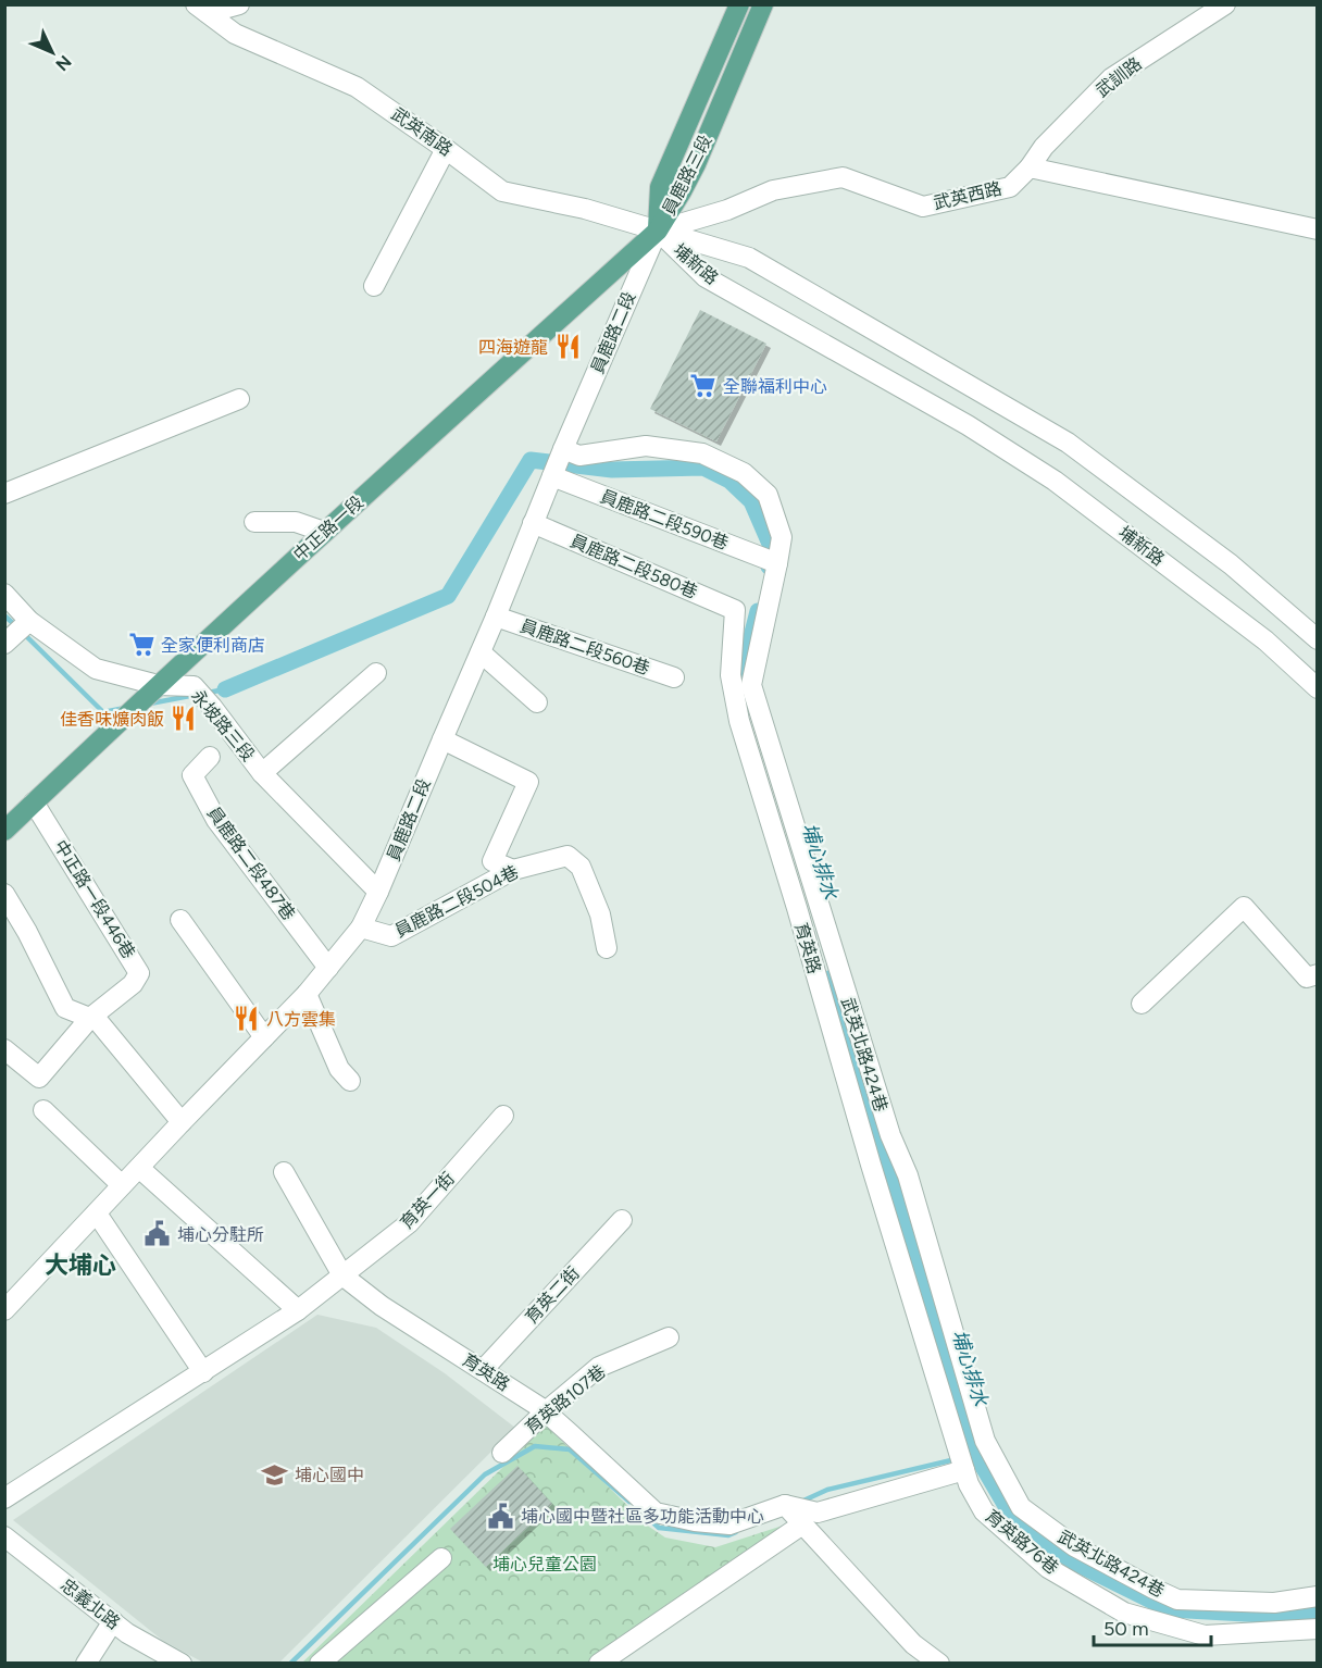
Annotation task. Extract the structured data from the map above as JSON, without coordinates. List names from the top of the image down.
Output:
{
  "streets": {
    "main road": ["員鹿路三段", "中正路一段"],
    "street": [
      "武訓路",
      "武英南路",
      "武英西路",
      "埔新路",
      "員鹿路二段",
      "員鹿路二段590巷",
      "員鹿路二段580巷",
      "員鹿路二段560巷",
      "永坡路三段",
      "員鹿路二段487巷",
      "中正路一段446巷",
      "員鹿路二段504巷",
      "育英路",
      "武英北路424巷",
      "育英一街",
      "育英二街",
      "育英路107巷",
      "育英路76巷",
      "忠義北路"
    ]
  },
  "crossings": [
    ["武訓路", "武英西路"],
    ["武英南路", "員鹿路三段"],
    ["武英南路", "武英西路"],
    ["武英南路", "埔新路"],
    ["武英南路", "員鹿路二段"],
    ["武英南路", "中正路一段"],
    ["員鹿路三段", "武英西路"],
    ["員鹿路三段", "埔新路"],
    ["員鹿路三段", "員鹿路二段"],
    ["員鹿路三段", "中正路一段"],
    ["武英西路", "埔新路"],
    ["武英西路", "員鹿路二段"],
    ["武英西路", "中正路一段"],
    ["埔新路", "員鹿路二段"],
    ["埔新路", "中正路一段"],
    ["員鹿路二段", "員鹿路二段590巷"],
    ["員鹿路二段", "中正路一段"],
    ["員鹿路二段", "員鹿路二段580巷"],
    ["員鹿路二段", "員鹿路二段560巷"],
    ["員鹿路二段", "永坡路三段"],
    ["員鹿路二段", "員鹿路二段487巷"],
    ["員鹿路二段", "員鹿路二段504巷"],
    ["員鹿路二段", "武英北路424巷"],
    ["員鹿路二段590巷", "武英北路424巷"],
    ["中正路一段", "永坡路三段"],
    ["中正路一段", "中正路一段446巷"],
    ["員鹿路二段580巷", "育英路"],
    ["育英路", "育英一街"],
    ["育英路", "育英二街"],
    ["育英路", "育英路107巷"],
    ["育英路", "育英路76巷"]
  ],
  "districts": ["大埔心"],
  "water": ["埔心排水"],
  "parks": ["埔心兒童公園"],
  "places": {
    "restaurant": ["四海遊龍", "佳香味爌肉飯", "八方雲集"],
    "supermarket": ["全聯福利中心", "全家便利商店"],
    "public building": ["埔心分駐所", "埔心國中暨社區多功能活動中心"],
    "school or university": ["埔心國中"]
  },
  "scale_bar": "50 m",
  "north": "bottom right"
}
